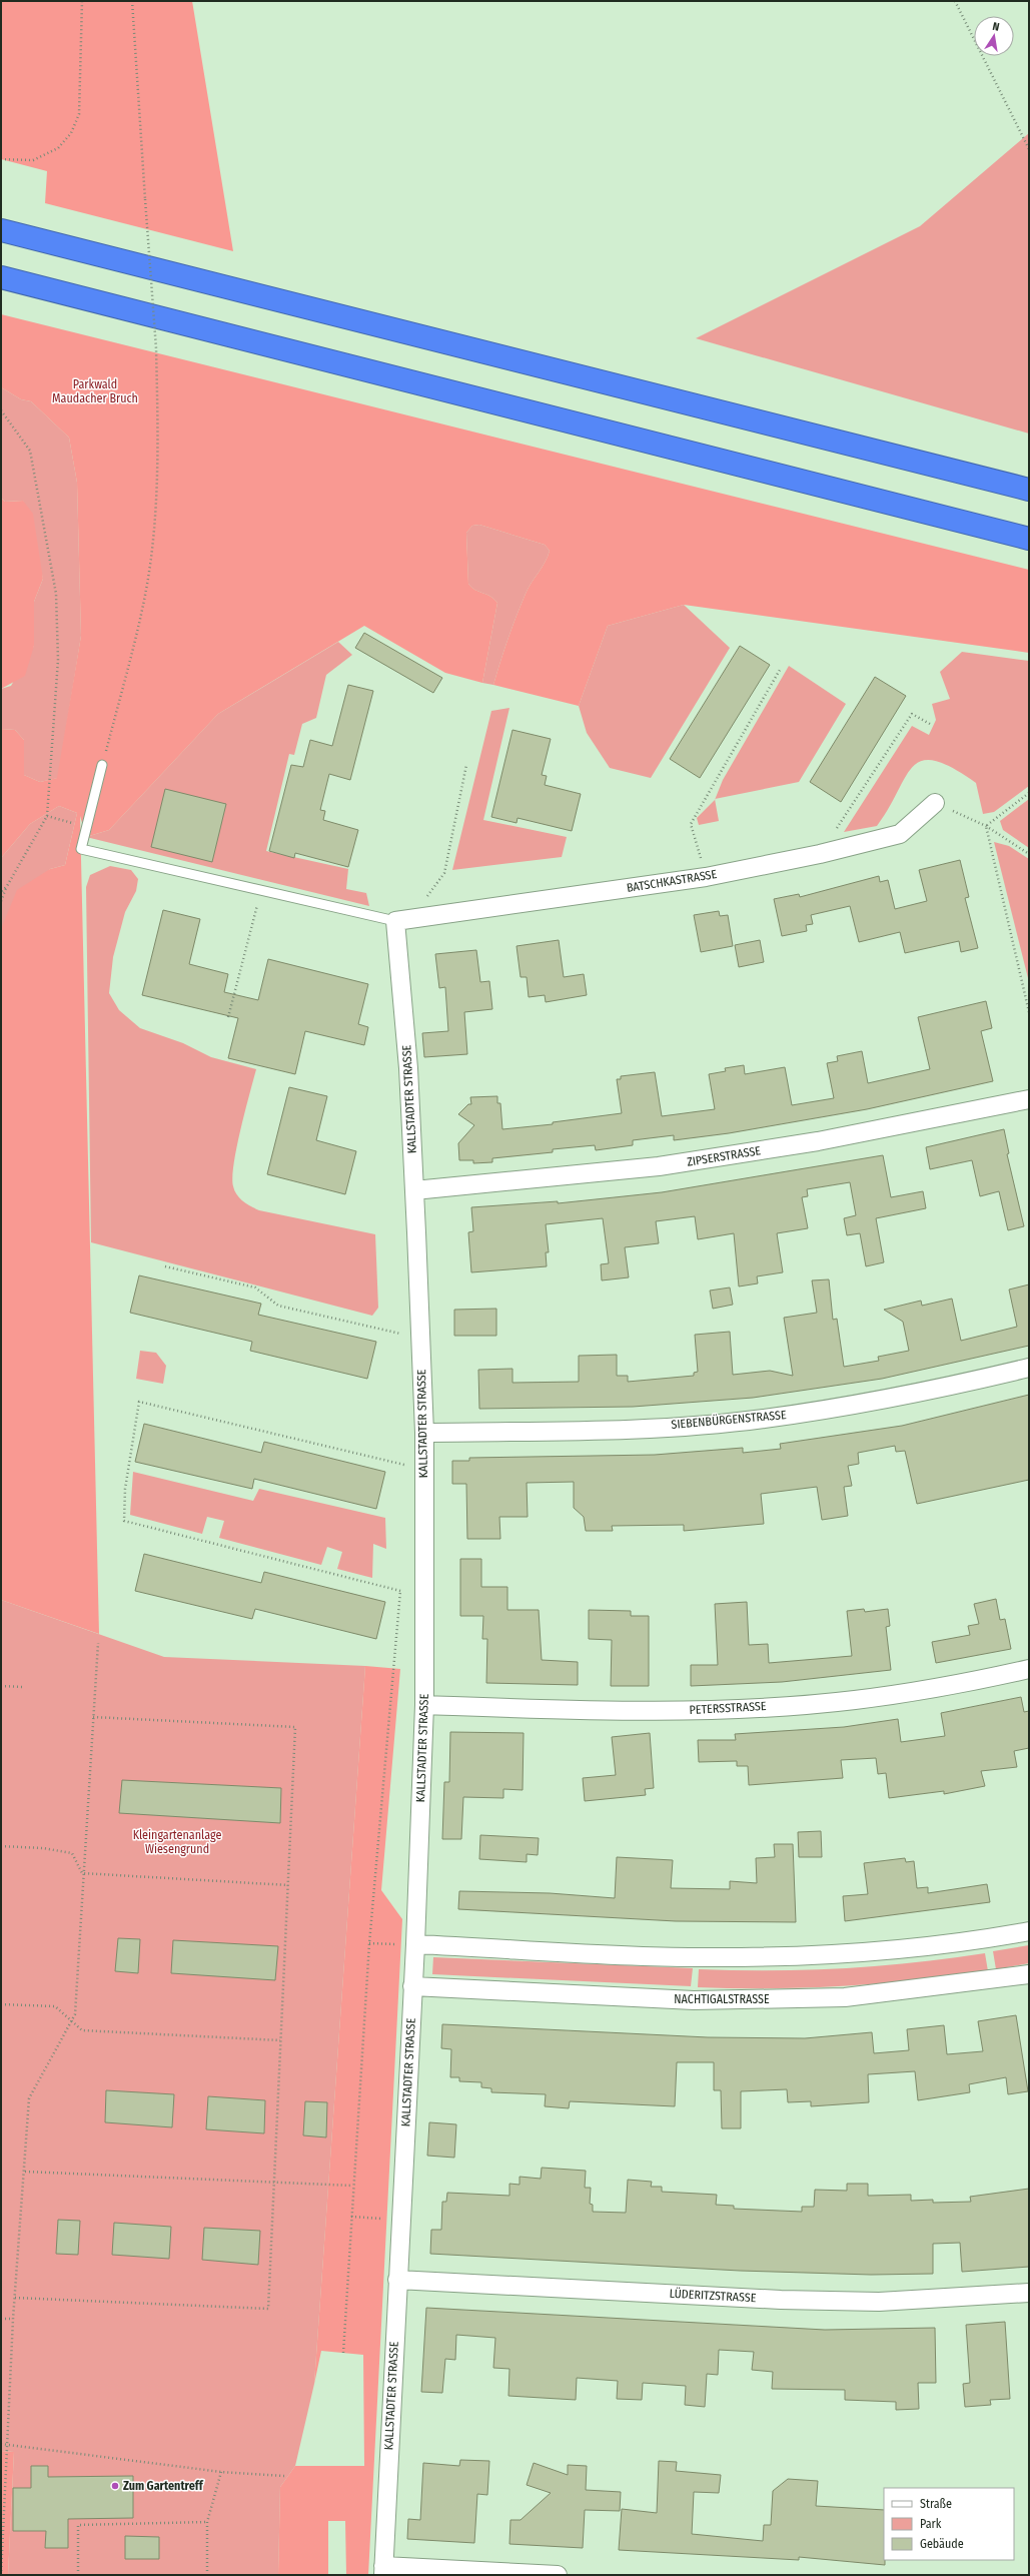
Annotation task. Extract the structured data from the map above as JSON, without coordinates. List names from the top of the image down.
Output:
{
  "streets": {
    "street": [
      "BATSCHKASTRASSE",
      "KALLSTADTER STRASSE",
      "ZIPSERSTRASSE",
      "SIEBENBÜRGENSTRASSE",
      "PETERSSTRASSE",
      "NACHTIGALSTRASSE",
      "LÜDERITZSTRASSE"
    ]
  },
  "crossings": [
    ["BATSCHKASTRASSE", "KALLSTADTER STRASSE"],
    ["KALLSTADTER STRASSE", "ZIPSERSTRASSE"],
    ["KALLSTADTER STRASSE", "SIEBENBÜRGENSTRASSE"],
    ["KALLSTADTER STRASSE", "PETERSSTRASSE"],
    ["KALLSTADTER STRASSE", "NACHTIGALSTRASSE"],
    ["KALLSTADTER STRASSE", "LÜDERITZSTRASSE"]
  ],
  "parks": ["Parkwald Maudacher Bruch", "Kleingartenanlage Wiesengrund"],
  "places": ["Zum Gartentreff"],
  "legend": ["Straße", "Park", "Gebäude"],
  "north": "top"
}
